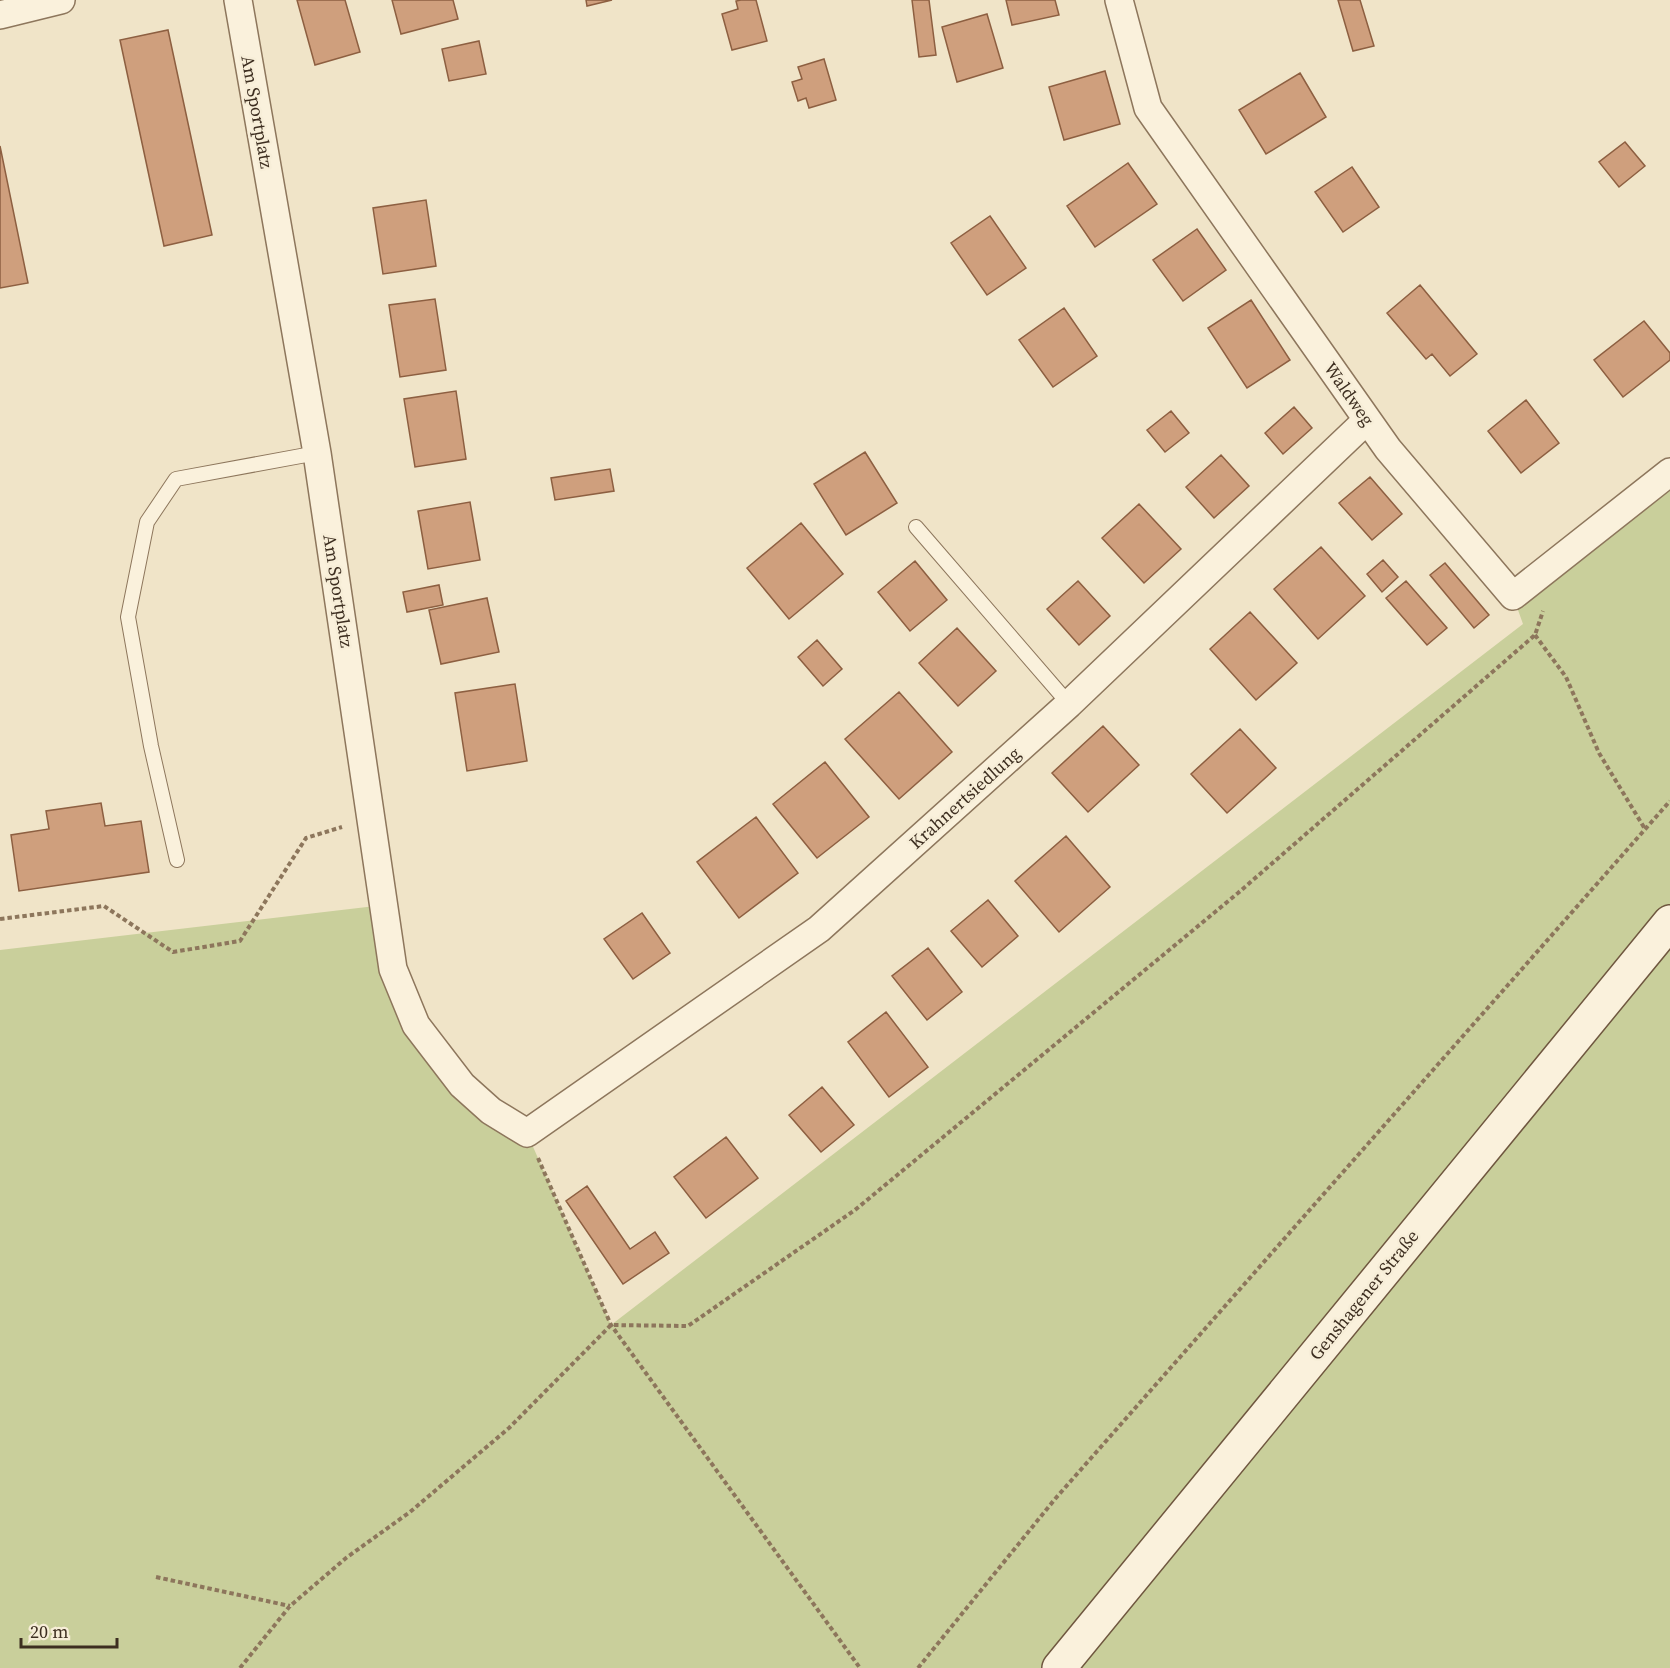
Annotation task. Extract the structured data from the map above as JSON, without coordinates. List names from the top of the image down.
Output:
{
  "streets": {
    "main road": ["Genshagener Straße"],
    "street": ["Am Sportplatz", "Waldweg", "Krahnertsiedlung"]
  },
  "crossings": [
    ["Am Sportplatz", "Krahnertsiedlung"],
    ["Waldweg", "Krahnertsiedlung"]
  ],
  "scale_bar": "20 m"
}
